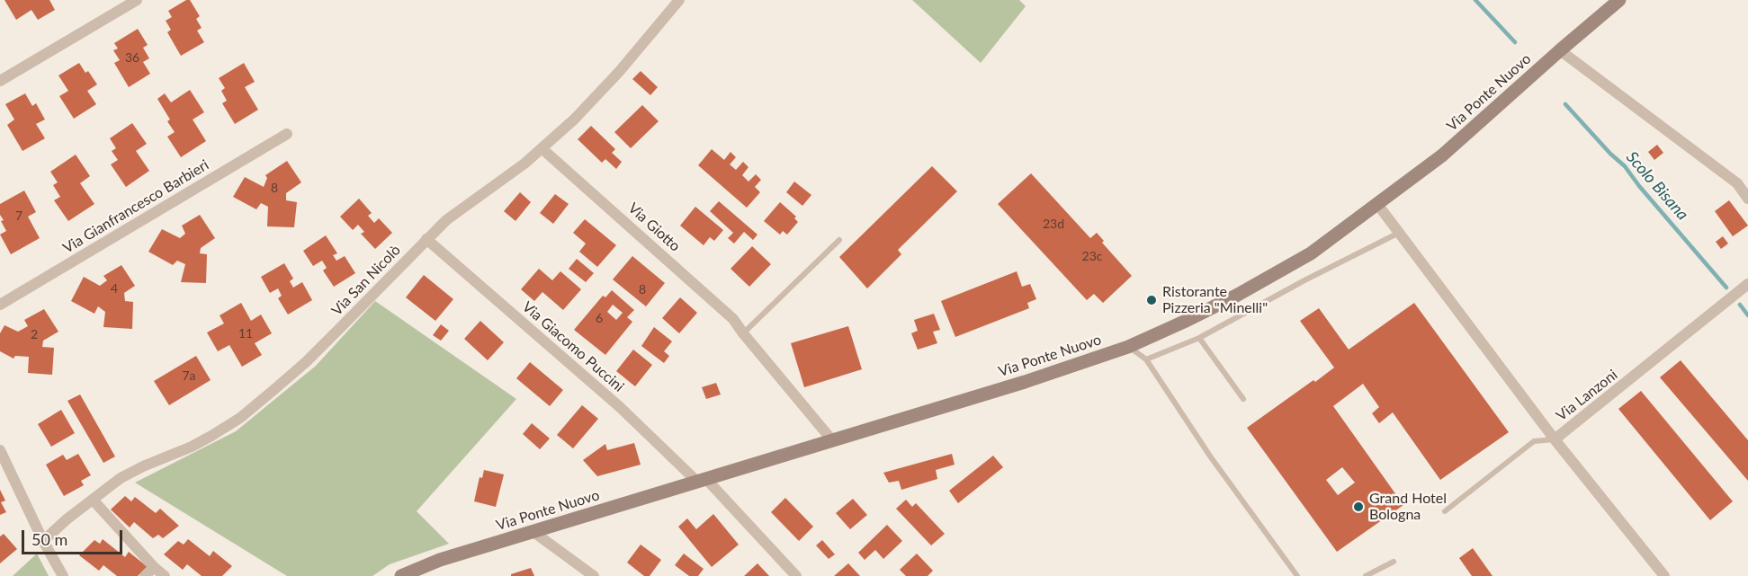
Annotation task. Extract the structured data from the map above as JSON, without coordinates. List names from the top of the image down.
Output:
{
  "streets": {
    "main road": ["Via Ponte Nuovo"],
    "street": [
      "Via Gianfrancesco Barbieri",
      "Via Giotto",
      "Via San Nicolò",
      "Via Giacomo Puccini",
      "Via Lanzoni"
    ]
  },
  "crossings": [
    ["Via Ponte Nuovo", "Via Giotto"],
    ["Via Ponte Nuovo", "Via Giacomo Puccini"],
    ["Via Giotto", "Via San Nicolò"],
    ["Via San Nicolò", "Via Giacomo Puccini"]
  ],
  "water": ["Scolo Bisana"],
  "places": ["Ristorante Pizzeria \"Minelli\"", "Grand Hotel Bologna"],
  "house_numbers": [
    "36",
    "8",
    "7",
    "23d",
    "23c",
    "4",
    "8",
    "6",
    "11",
    "2",
    "7a"
  ],
  "scale_bar": "50 m"
}
